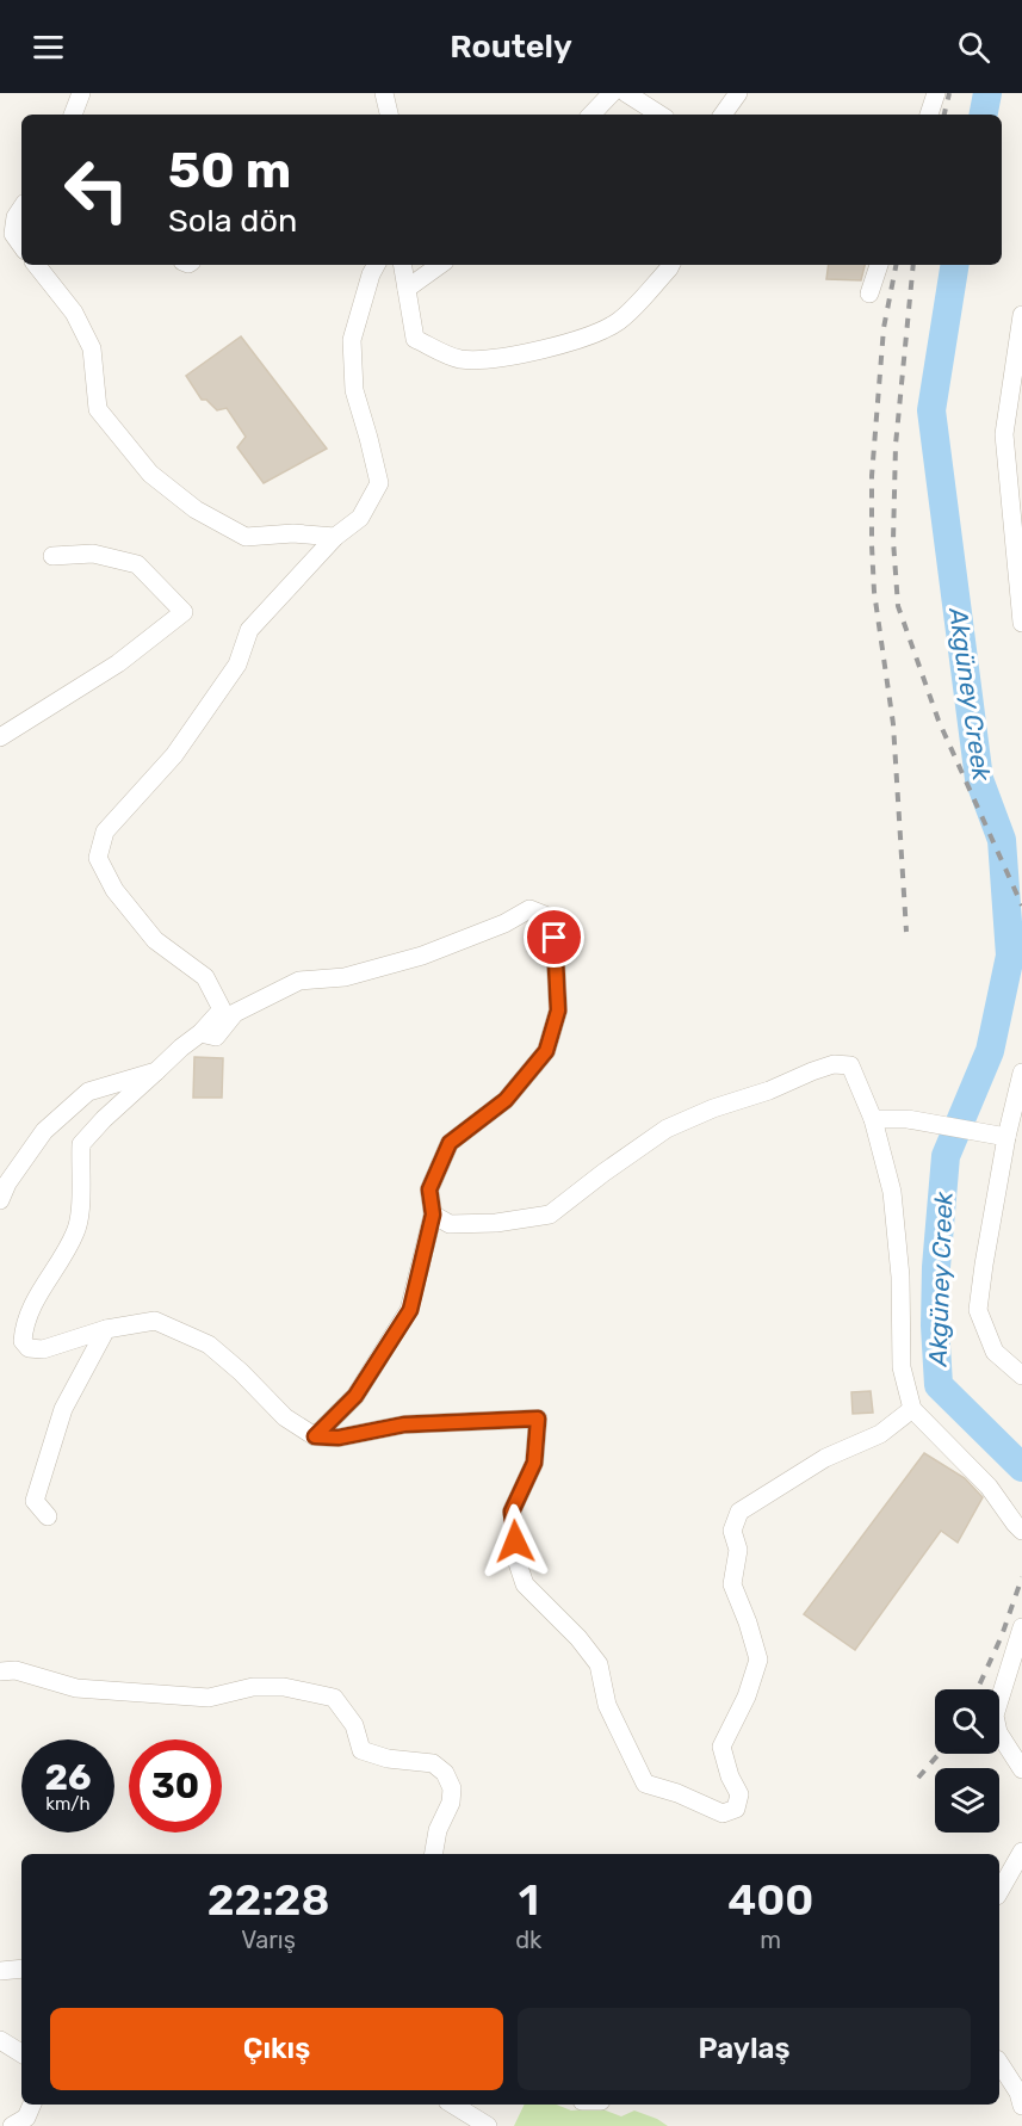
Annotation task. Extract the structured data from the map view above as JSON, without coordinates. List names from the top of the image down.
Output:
{
  "water": ["Akgüney Creek"],
  "page": {
    "header": "Routely",
    "turn": ["50 m", "Sola dön"],
    "speed": "26 km/h",
    "limit": "30",
    "eta": [
      "22:28",
      "Varış",
      "1",
      "dk",
      "400",
      "m"
    ],
    "buttons": ["Çıkış", "Paylaş"]
  }
}
